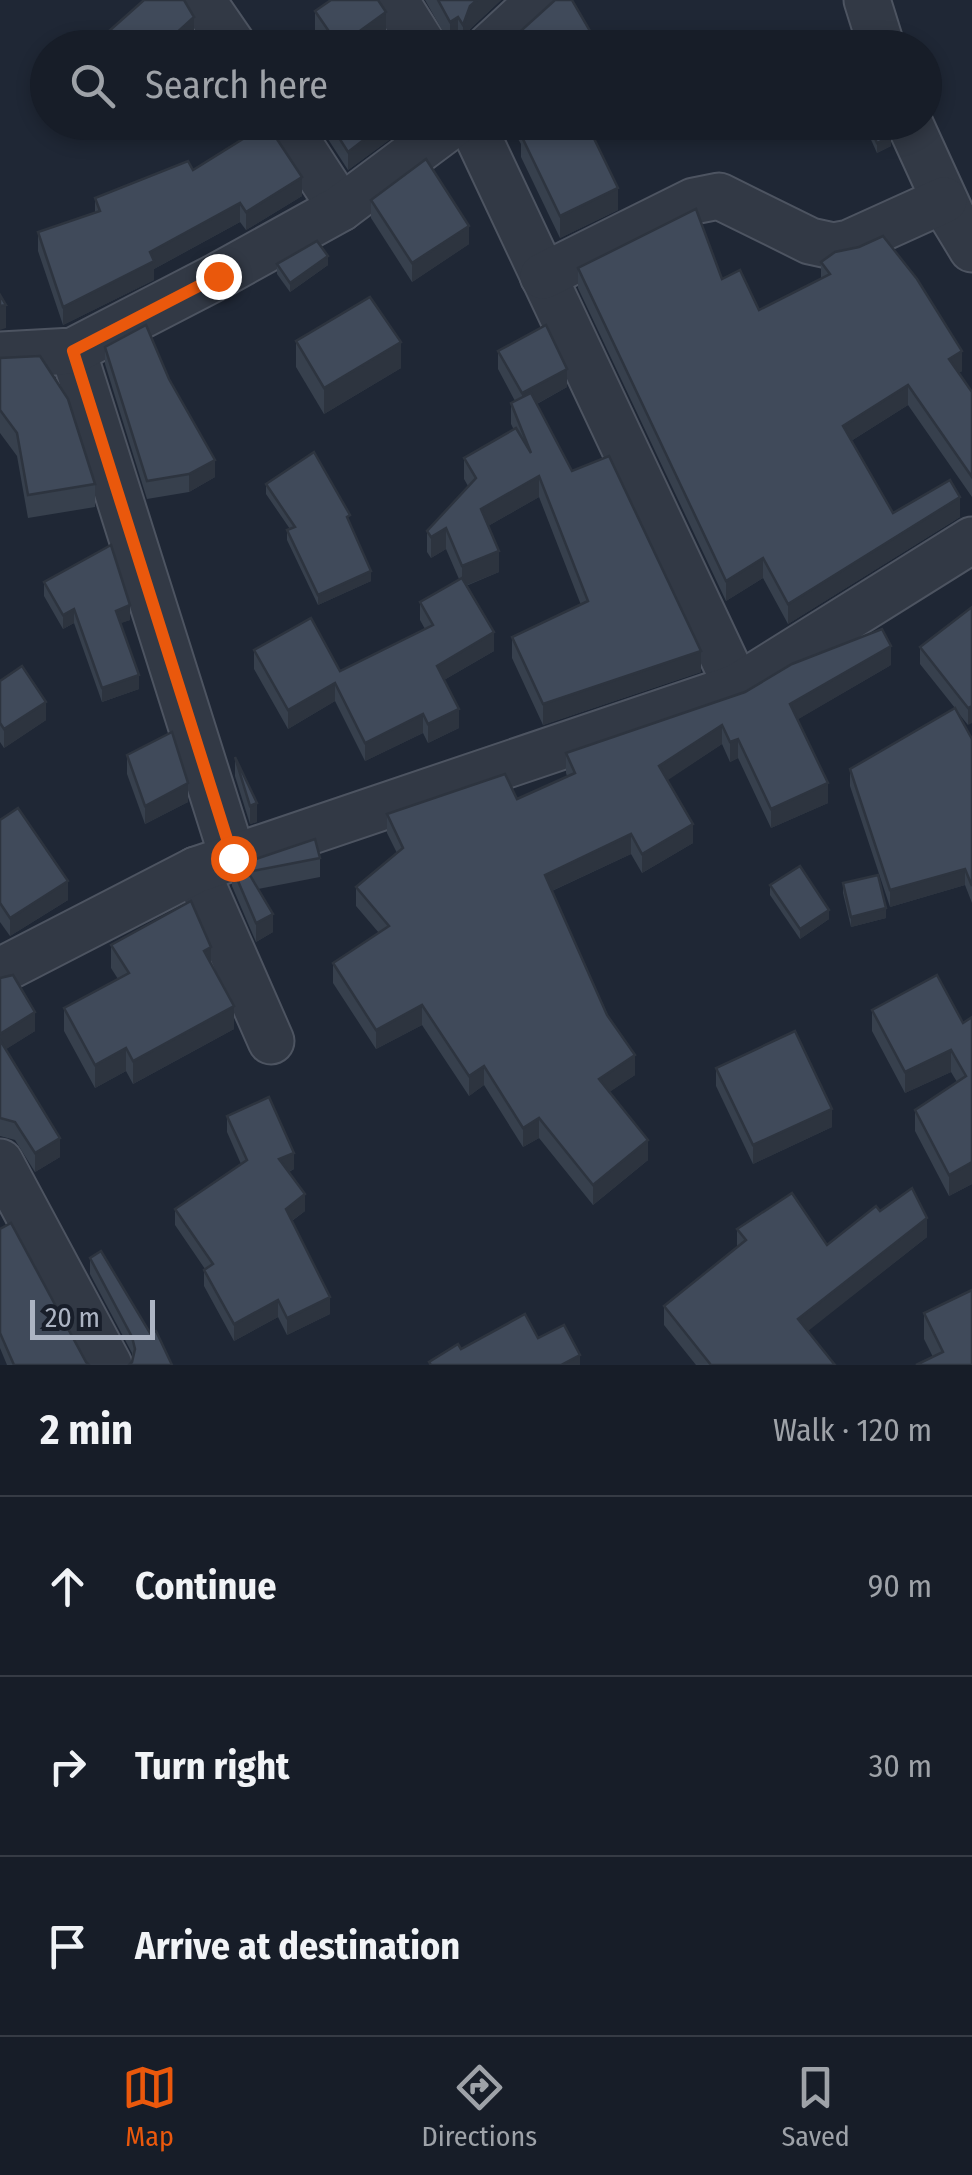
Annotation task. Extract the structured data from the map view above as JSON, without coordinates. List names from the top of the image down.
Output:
{
  "scale_bar": "20 m",
  "page": {
    "search": "Search here",
    "scale": "20 m",
    "heading": ["2 min", "Walk · 120 m"],
    "list": [
      ["Continue", "90 m"],
      ["Turn right", "30 m"],
      "Arrive at destination"
    ],
    "nav": ["Map", "Directions", "Saved"]
  }
}
